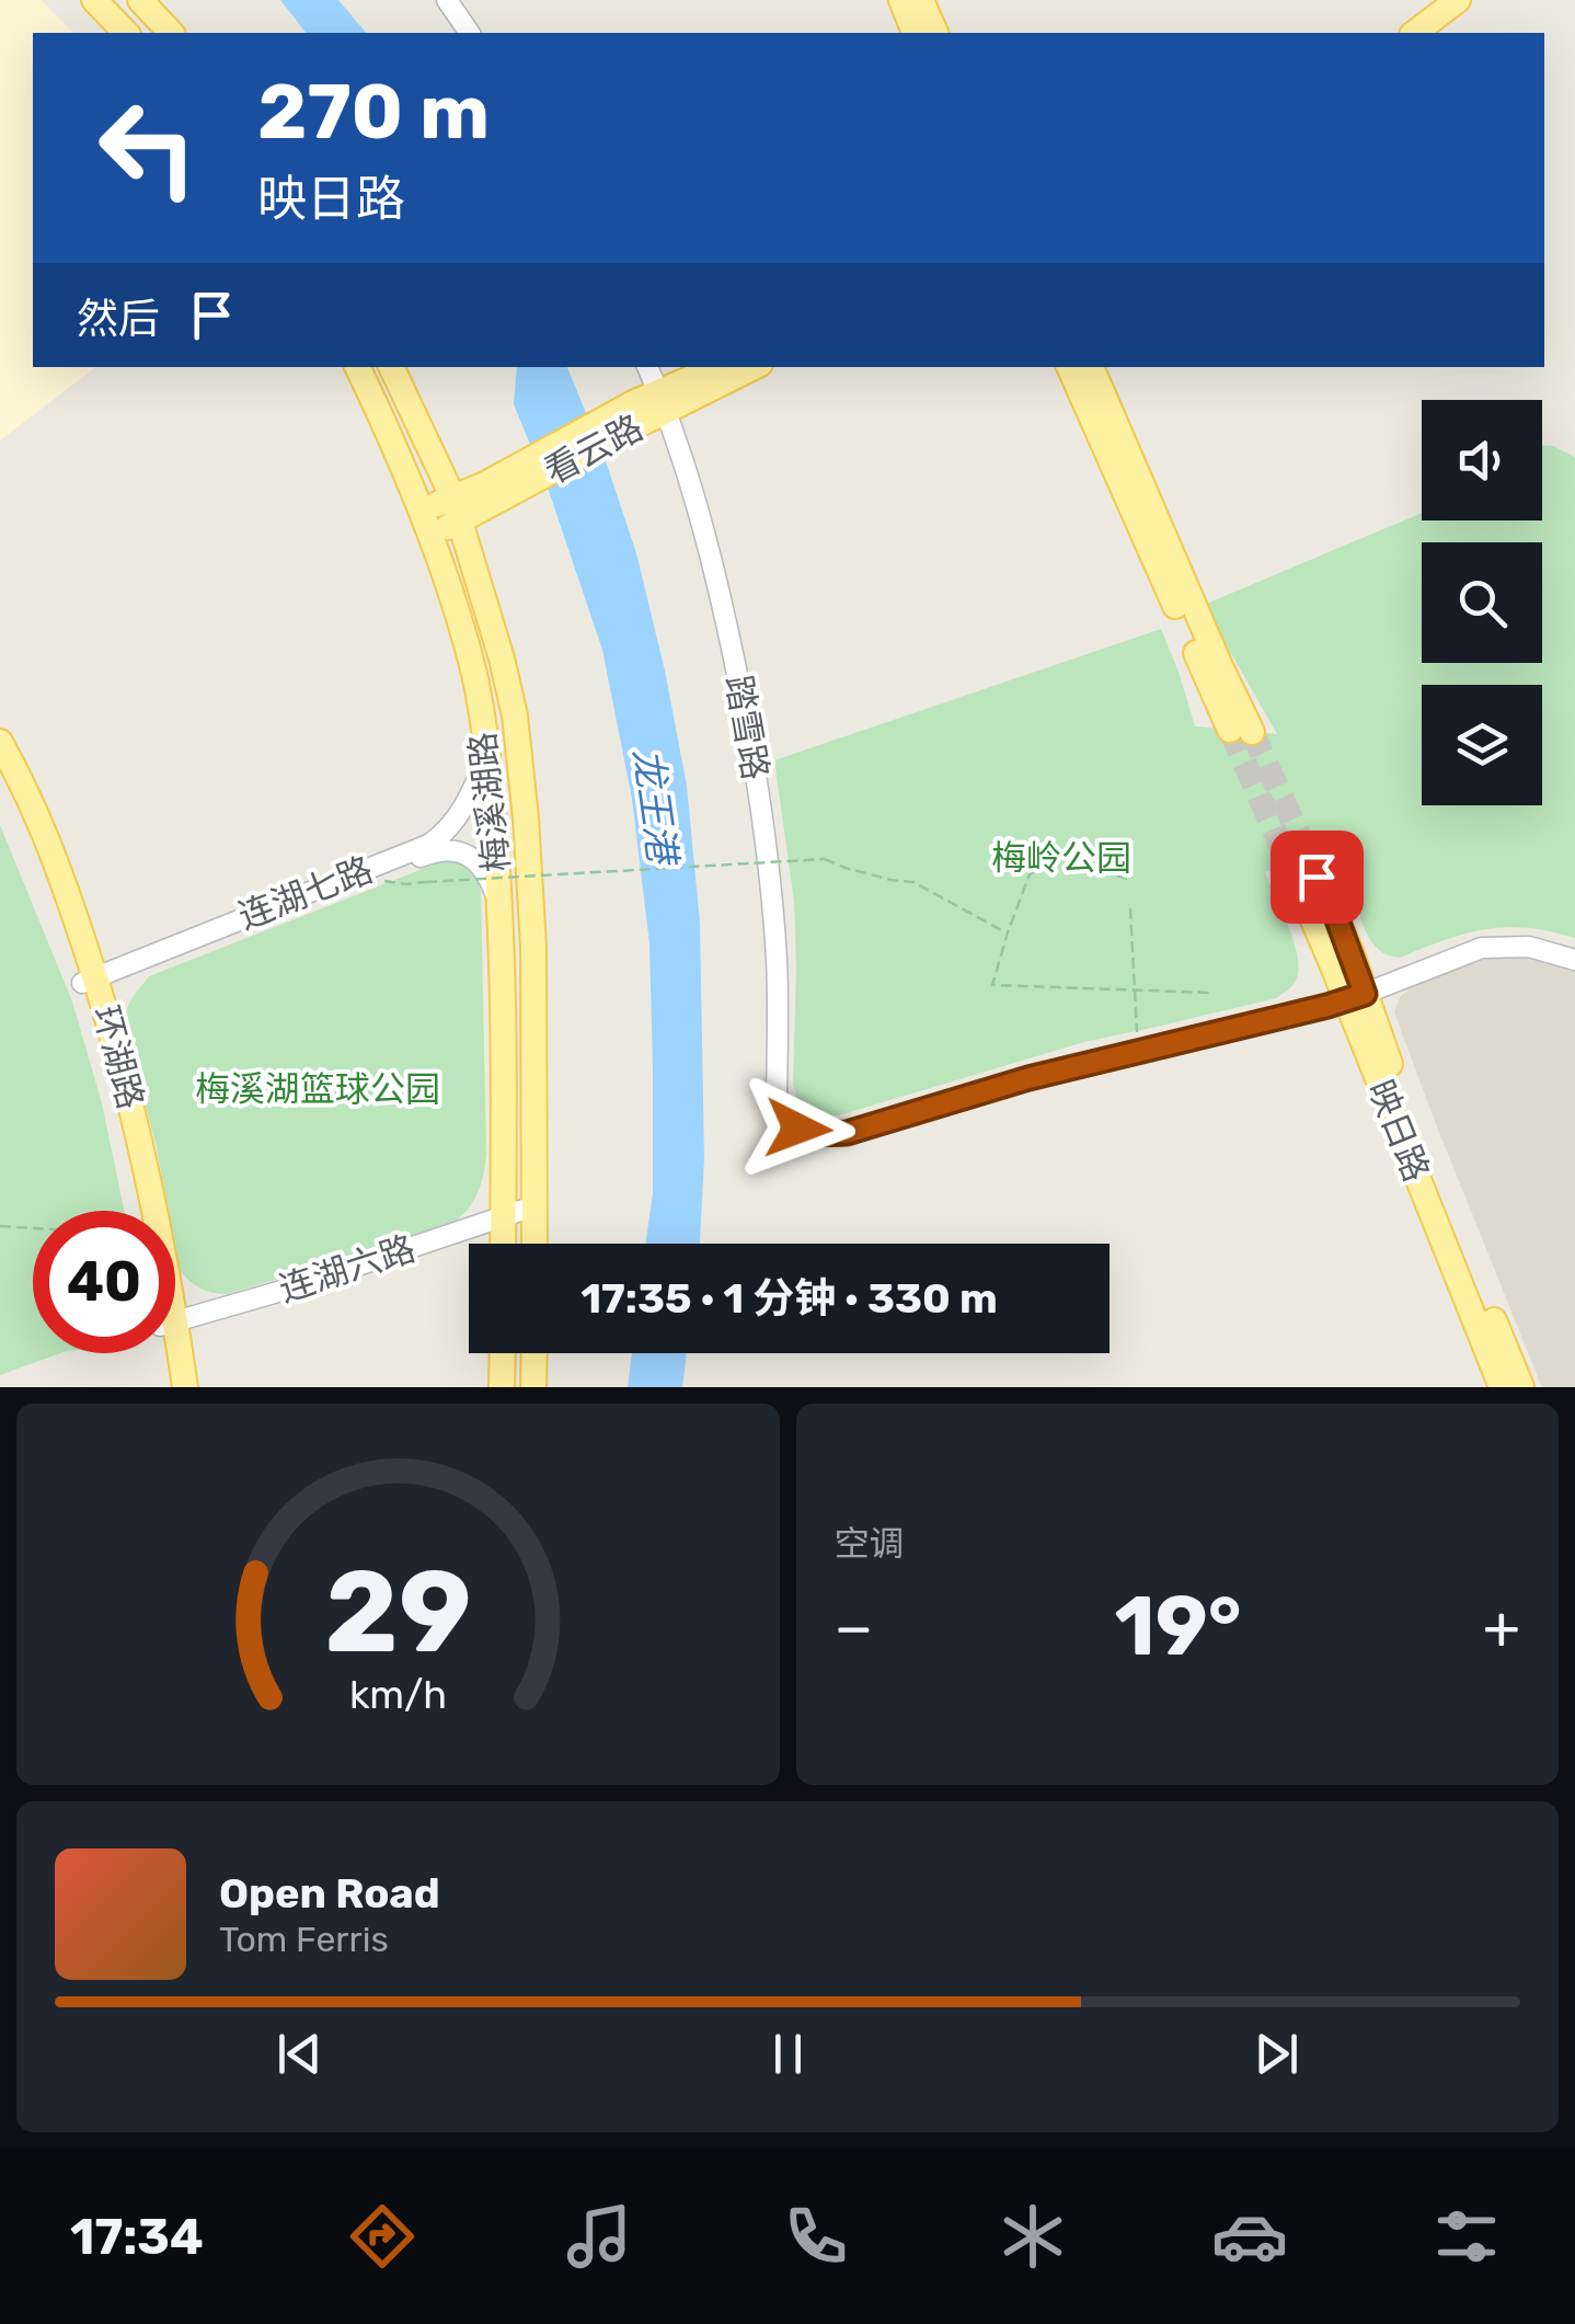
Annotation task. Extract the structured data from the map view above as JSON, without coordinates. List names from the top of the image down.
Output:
{
  "streets": {
    "main road": [
      "看云路",
      "梅溪湖路",
      "环湖路",
      "映日路"
    ],
    "street": ["踏雪路", "连湖七路", "连湖六路"]
  },
  "crossings": [
    ["看云路", "踏雪路"],
    ["梅溪湖路", "连湖七路"],
    ["梅溪湖路", "连湖六路"],
    ["连湖七路", "环湖路"]
  ],
  "water": ["龙王港"],
  "parks": ["梅岭公园", "梅溪湖篮球公园"],
  "page": {
    "turn": ["270 m", "映日路"],
    "then": "然后",
    "limit": "40",
    "trip": "17:35 · 1 分钟 · 330 m",
    "tile": "空调",
    "heat": ["−", "19°", "+"],
    "song": ["Open Road", "Tom Ferris"],
    "tabs": "17:34",
    "gauge": ["29", "km/h"]
  }
}
